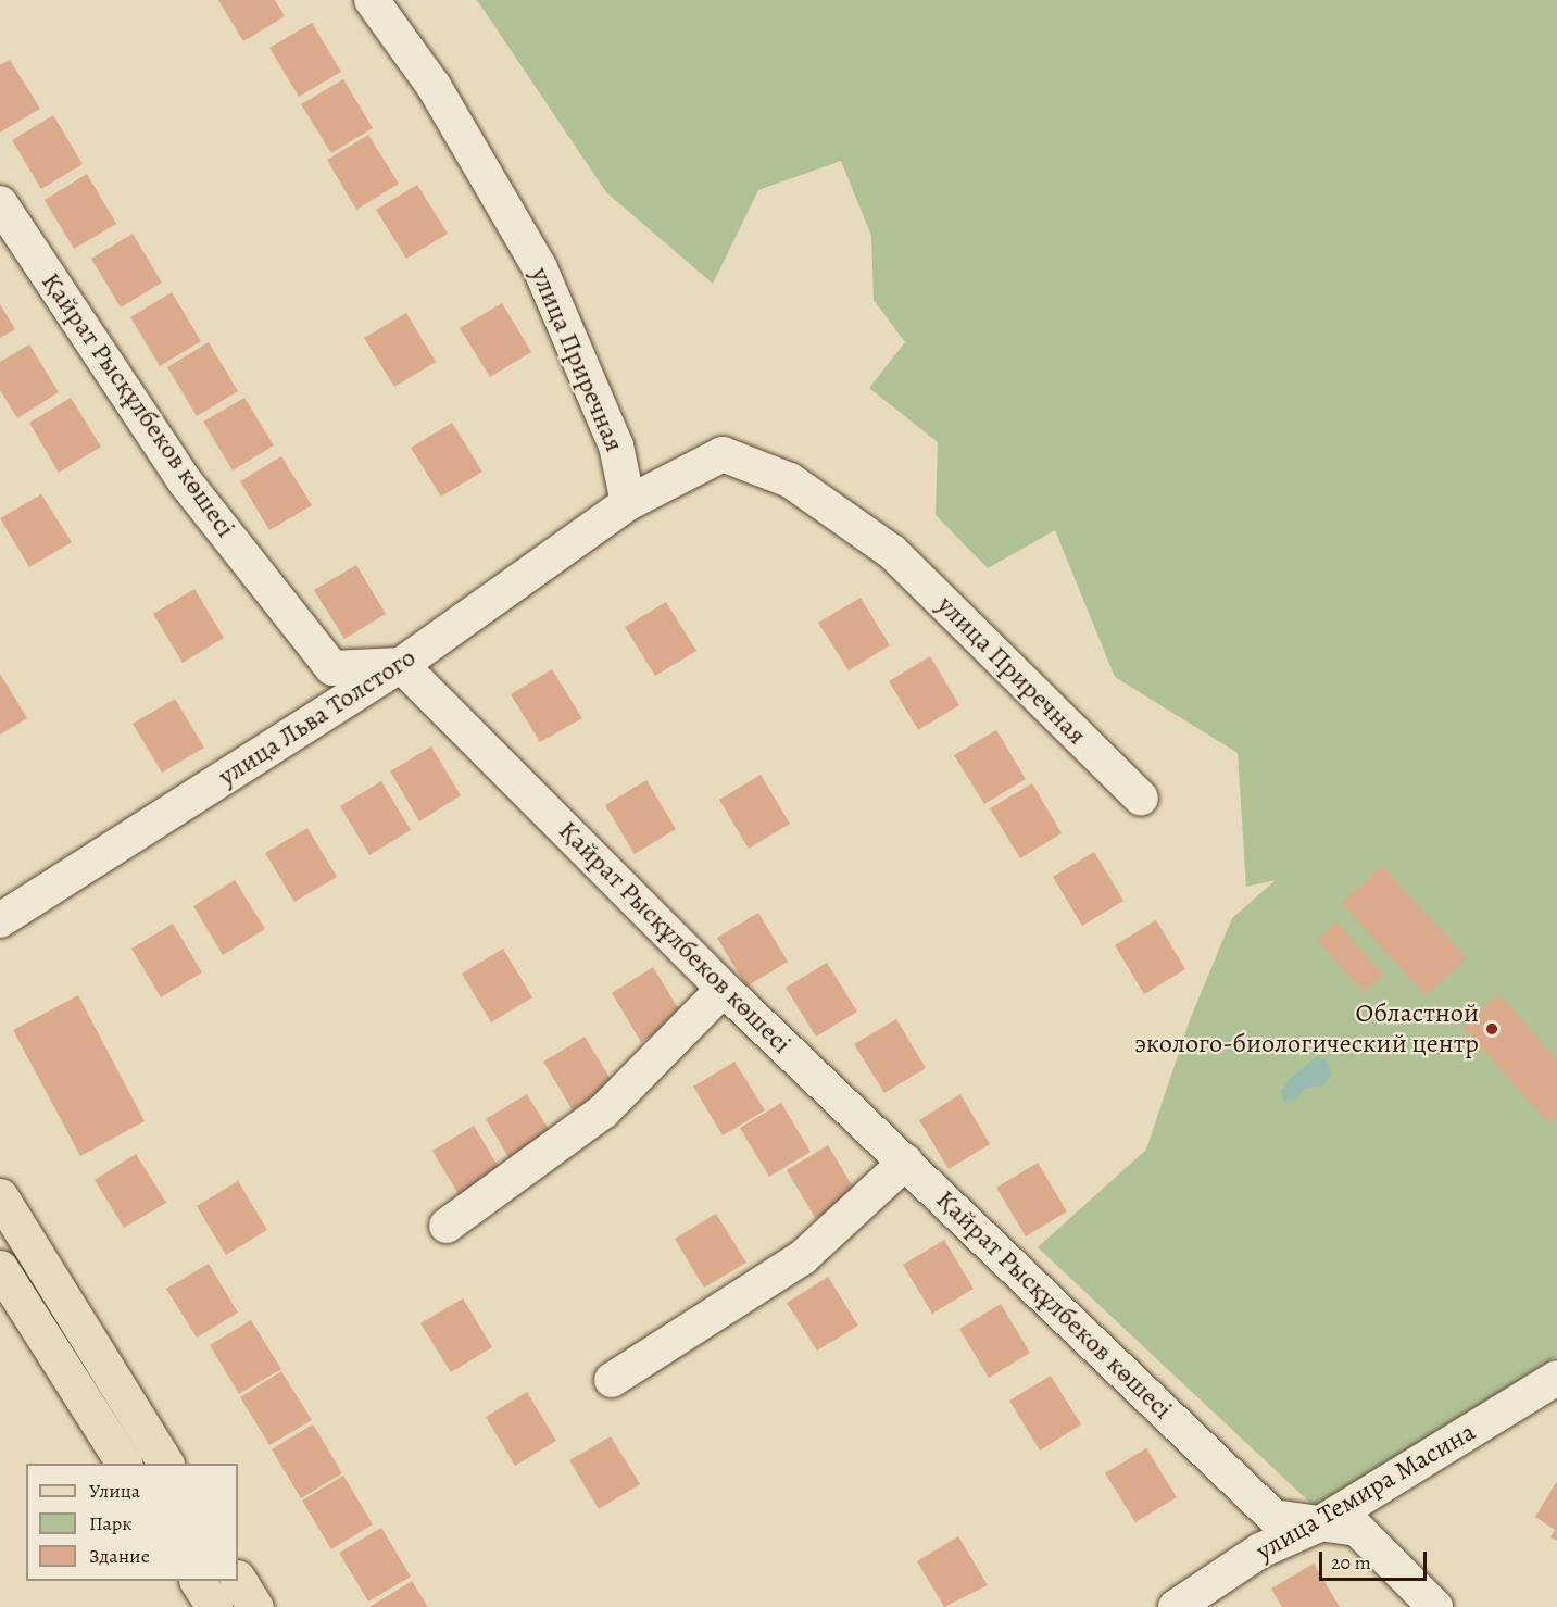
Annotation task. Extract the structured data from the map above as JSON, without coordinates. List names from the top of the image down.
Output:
{
  "streets": {
    "street": [
      "улица Приречная",
      "Қайрат Рысқұлбеков көшесі",
      "улица Льва Толстого",
      "улица Темира Масина"
    ]
  },
  "crossings": [
    ["улица Приречная", "улица Льва Толстого"],
    ["Қайрат Рысқұлбеков көшесі", "улица Льва Толстого"],
    ["Қайрат Рысқұлбеков көшесі", "улица Темира Масина"]
  ],
  "places": ["Областной эколого-биологический центр"],
  "legend": ["Улица", "Парк", "Здание"],
  "scale_bar": "20 m"
}
